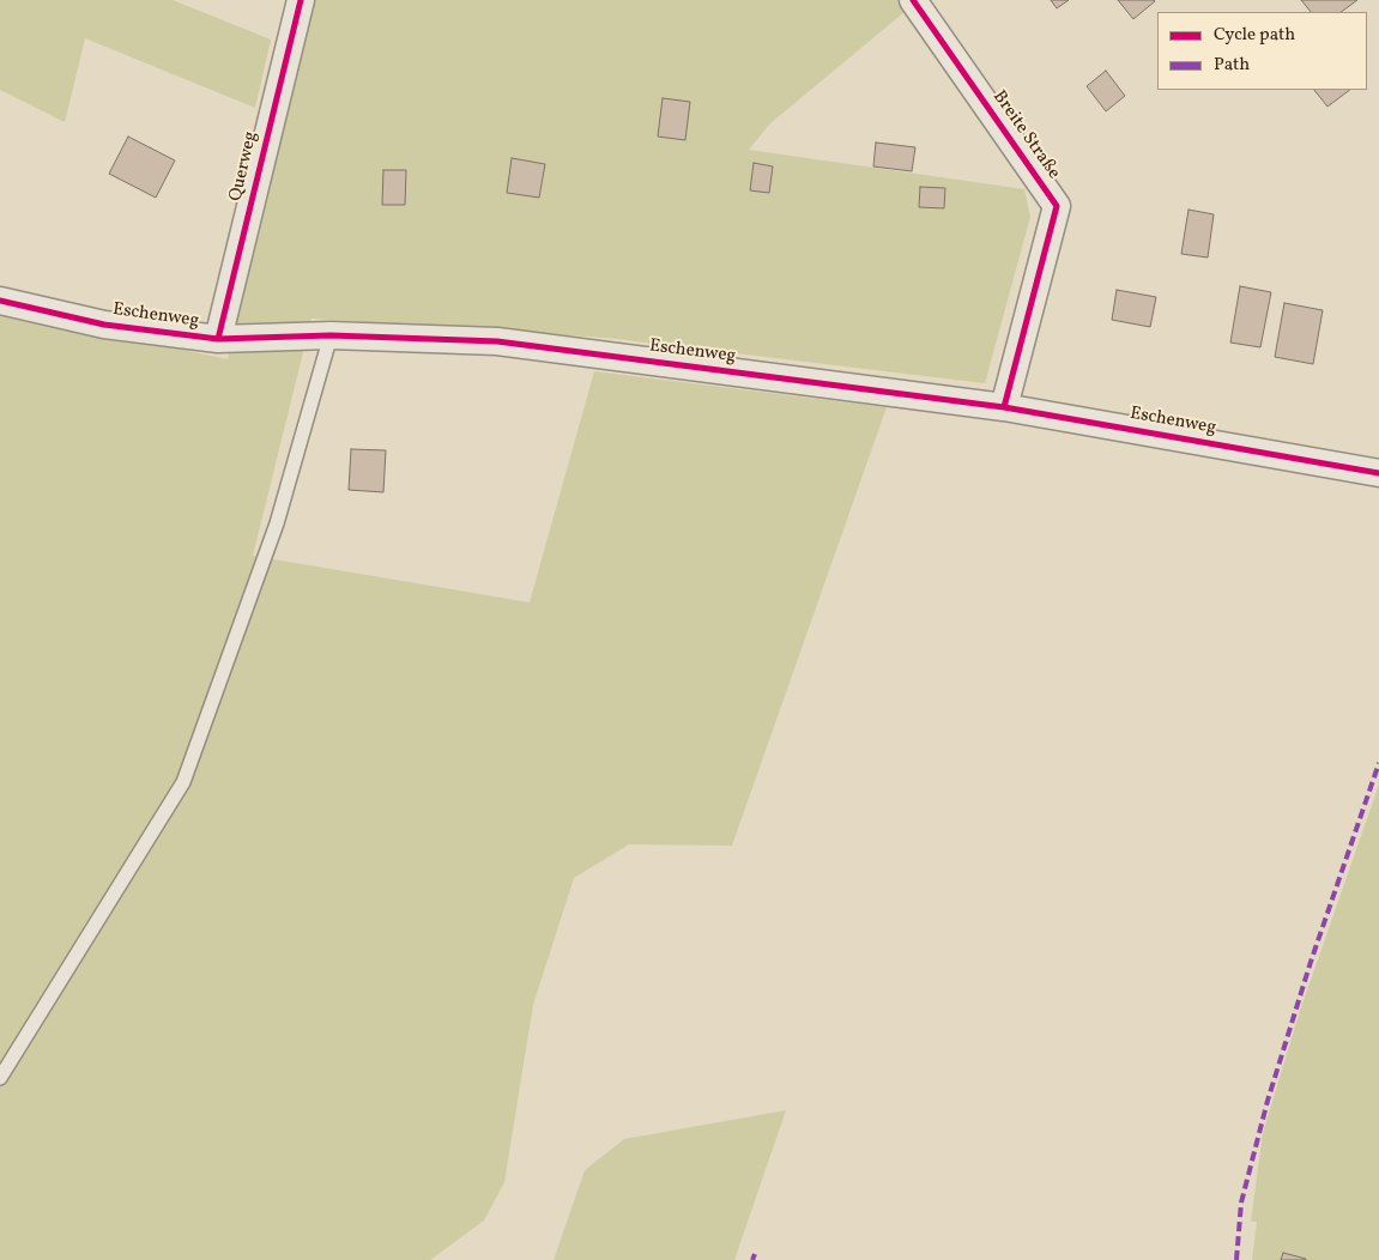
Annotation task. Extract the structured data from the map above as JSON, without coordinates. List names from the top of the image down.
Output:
{
  "streets": {
    "street": ["Breite Straße", "Querweg", "Eschenweg"]
  },
  "crossings": [
    ["Breite Straße", "Eschenweg"],
    ["Querweg", "Eschenweg"]
  ],
  "legend": ["Cycle path", "Path"]
}
